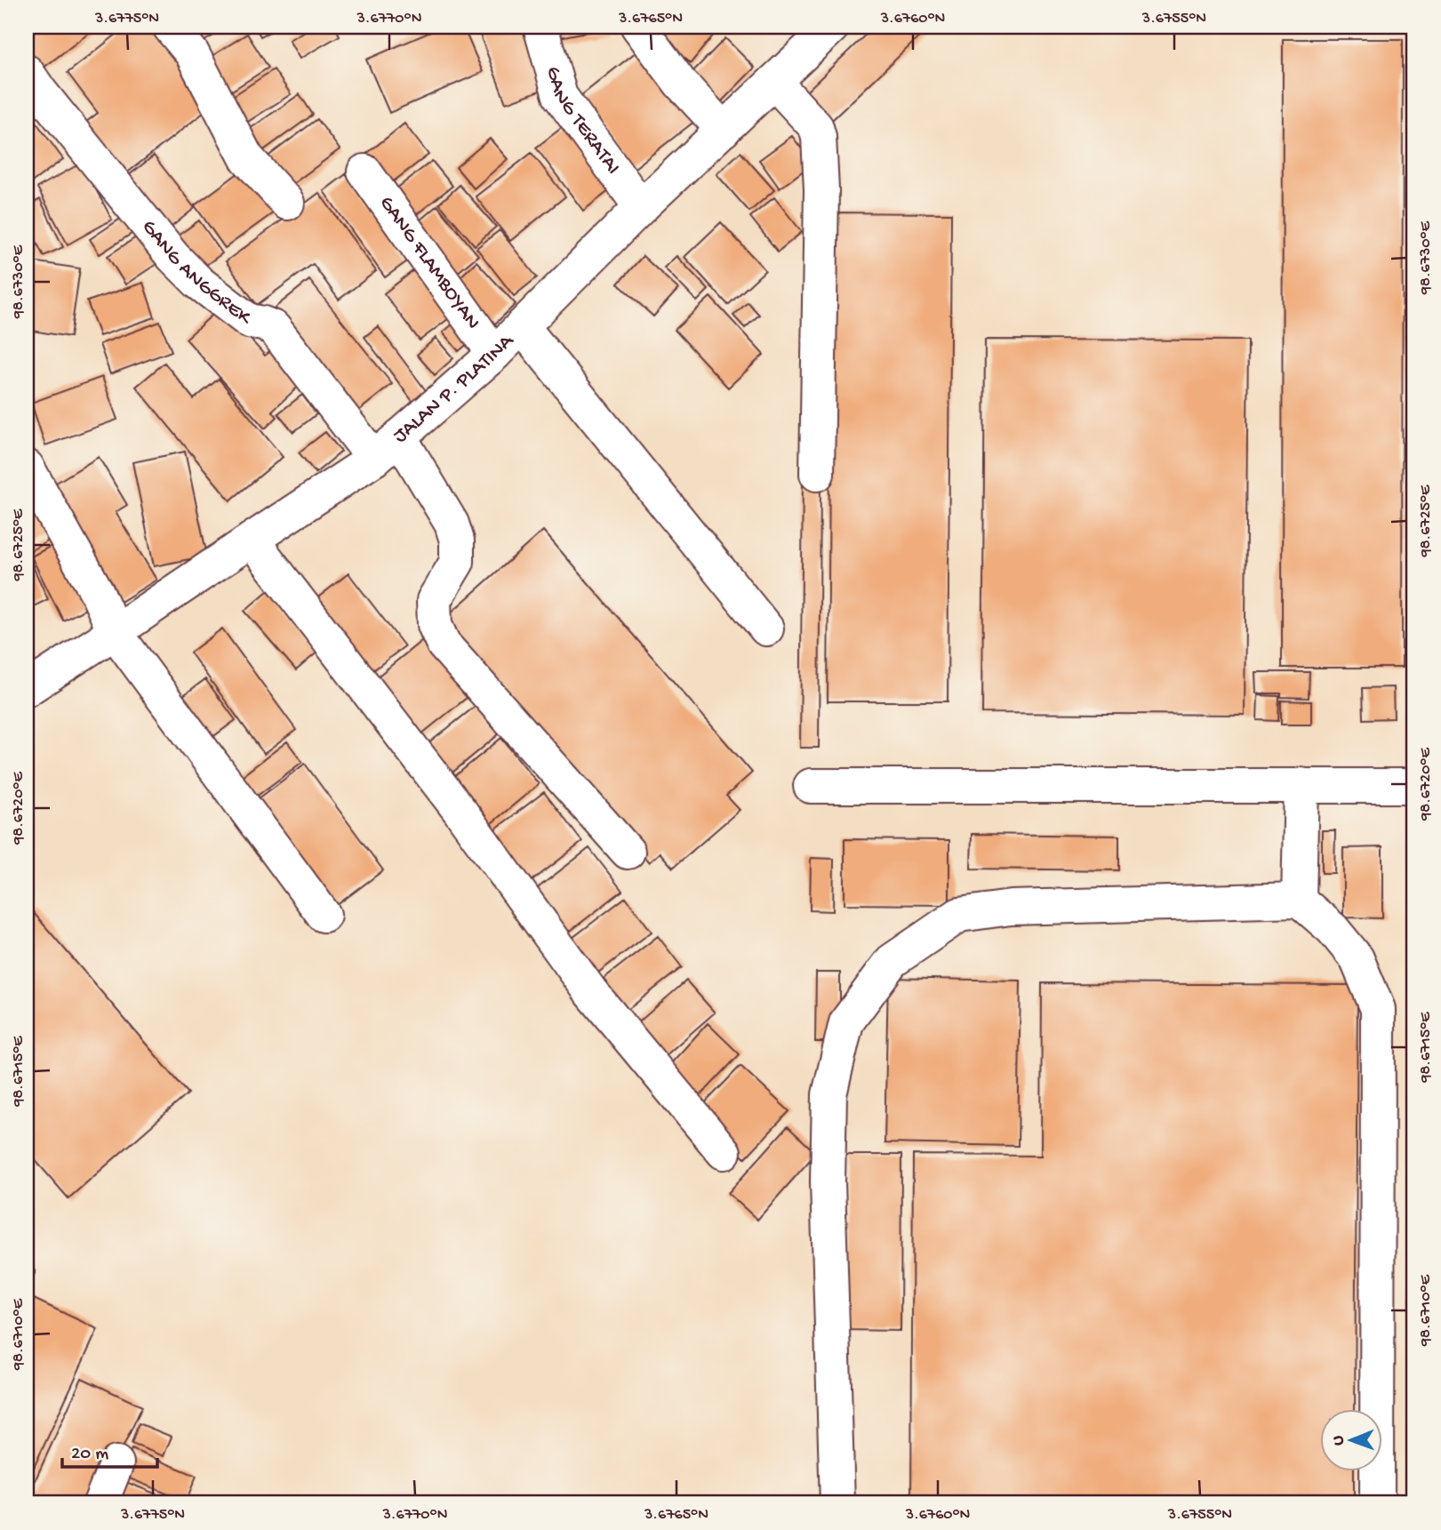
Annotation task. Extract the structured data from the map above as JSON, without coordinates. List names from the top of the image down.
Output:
{
  "streets": {
    "street": [
      "GANG TERATAI",
      "GANG FLAMBOYAN",
      "GANG ANGGREK",
      "JALAN P. PLATINA"
    ]
  },
  "crossings": [
    ["GANG TERATAI", "JALAN P. PLATINA"],
    ["GANG FLAMBOYAN", "JALAN P. PLATINA"],
    ["GANG ANGGREK", "JALAN P. PLATINA"]
  ],
  "scale_bar": "20 m",
  "north": "left",
  "coordinates": [
    "3.6775°N",
    "3.6770°N",
    "3.6765°N",
    "3.6760°N",
    "3.6755°N",
    "98.6730°E",
    "98.6725°E",
    "98.6720°E",
    "98.6715°E",
    "98.6710°E"
  ]
}
